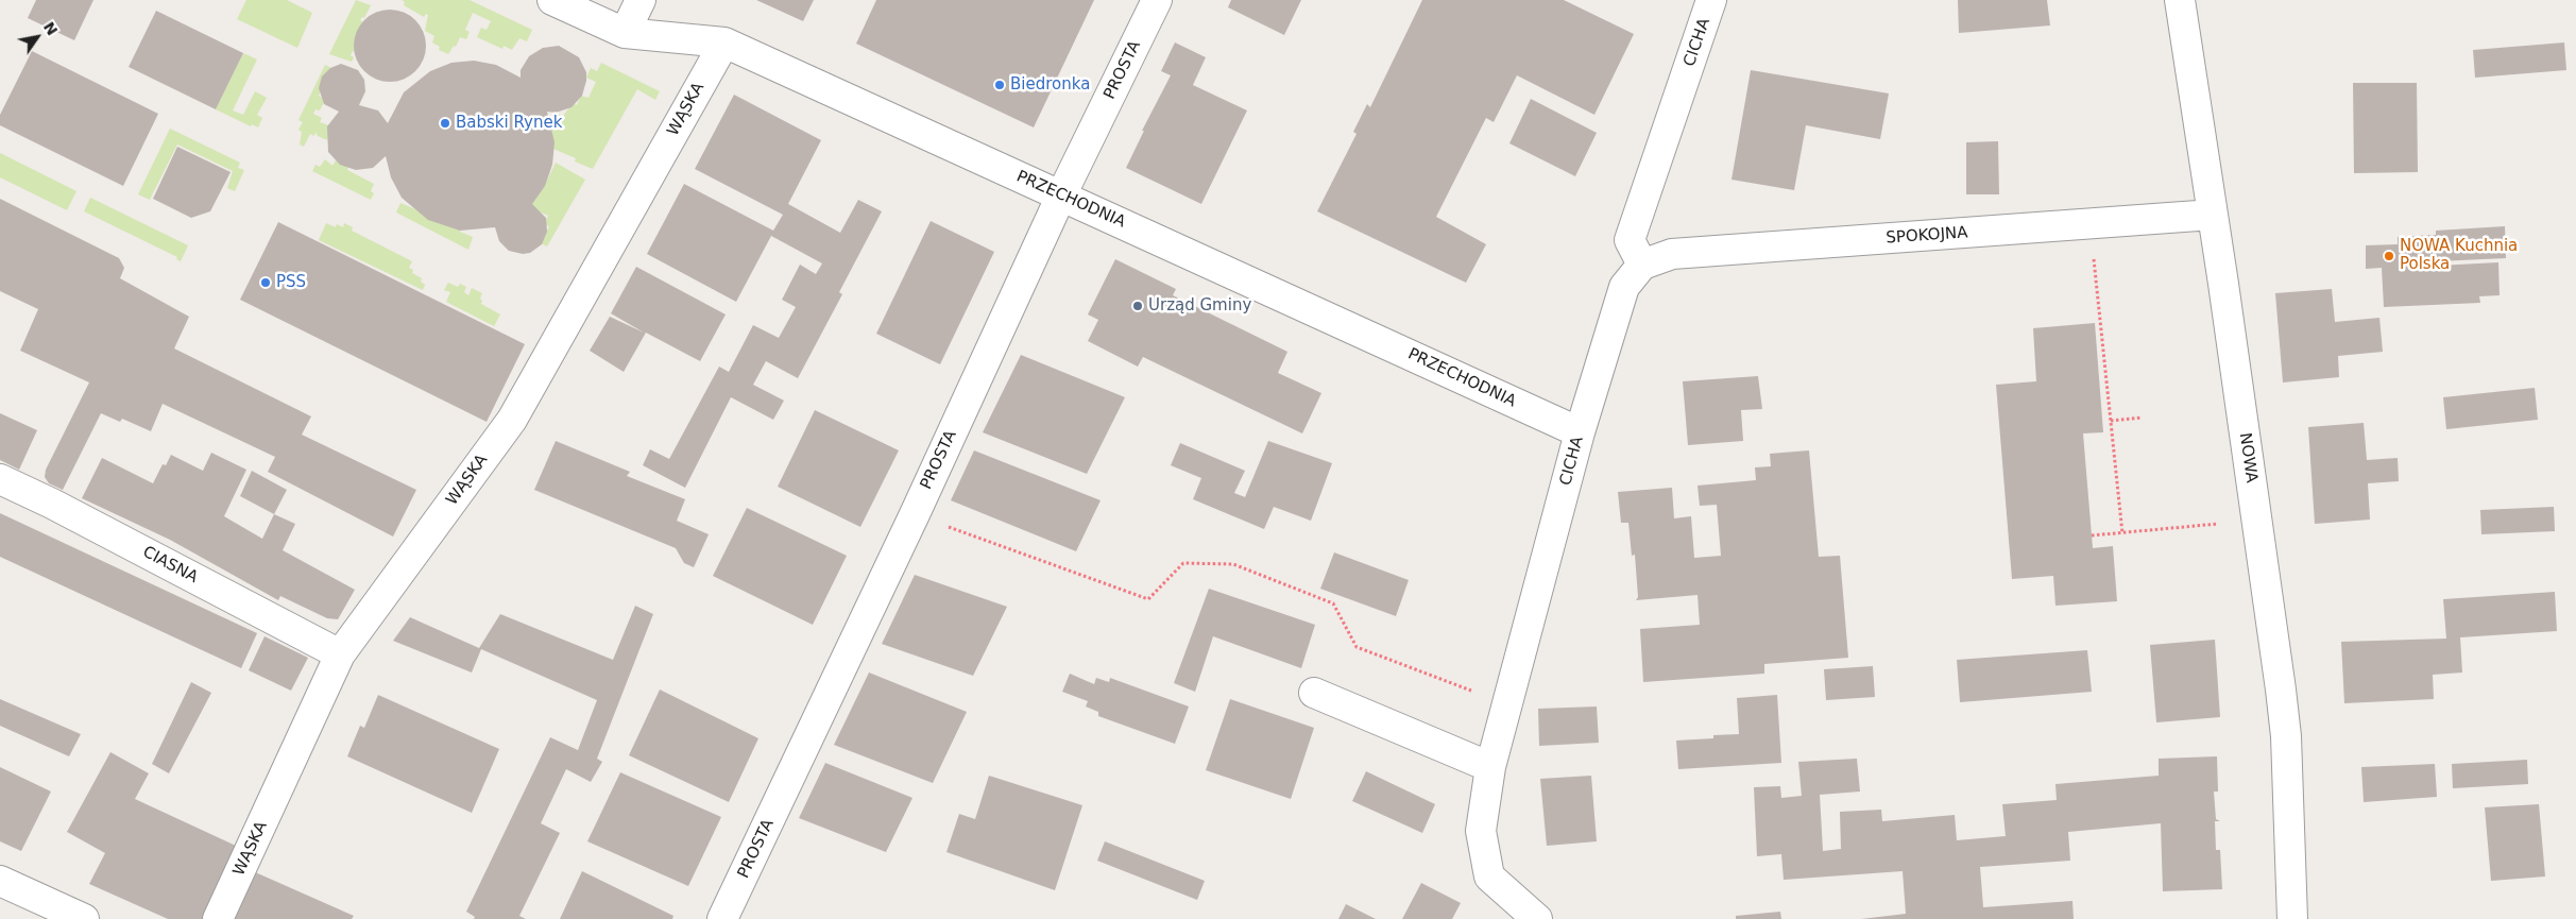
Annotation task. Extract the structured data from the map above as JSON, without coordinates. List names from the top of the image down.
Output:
{
  "streets": {
    "street": [
      "CICHA",
      "PROSTA",
      "WĄSKA",
      "PRZECHODNIA",
      "SPOKOJNA",
      "NOWA",
      "CIASNA"
    ]
  },
  "crossings": [
    ["CICHA", "PRZECHODNIA"],
    ["CICHA", "SPOKOJNA"],
    ["PROSTA", "PRZECHODNIA"],
    ["WĄSKA", "PRZECHODNIA"],
    ["WĄSKA", "CIASNA"],
    ["SPOKOJNA", "NOWA"]
  ],
  "places": [
    "Biedronka",
    "Babski Rynek",
    "NOWA Kuchnia Polska",
    "PSS",
    "Urząd Gminy"
  ],
  "north": "top right"
}
